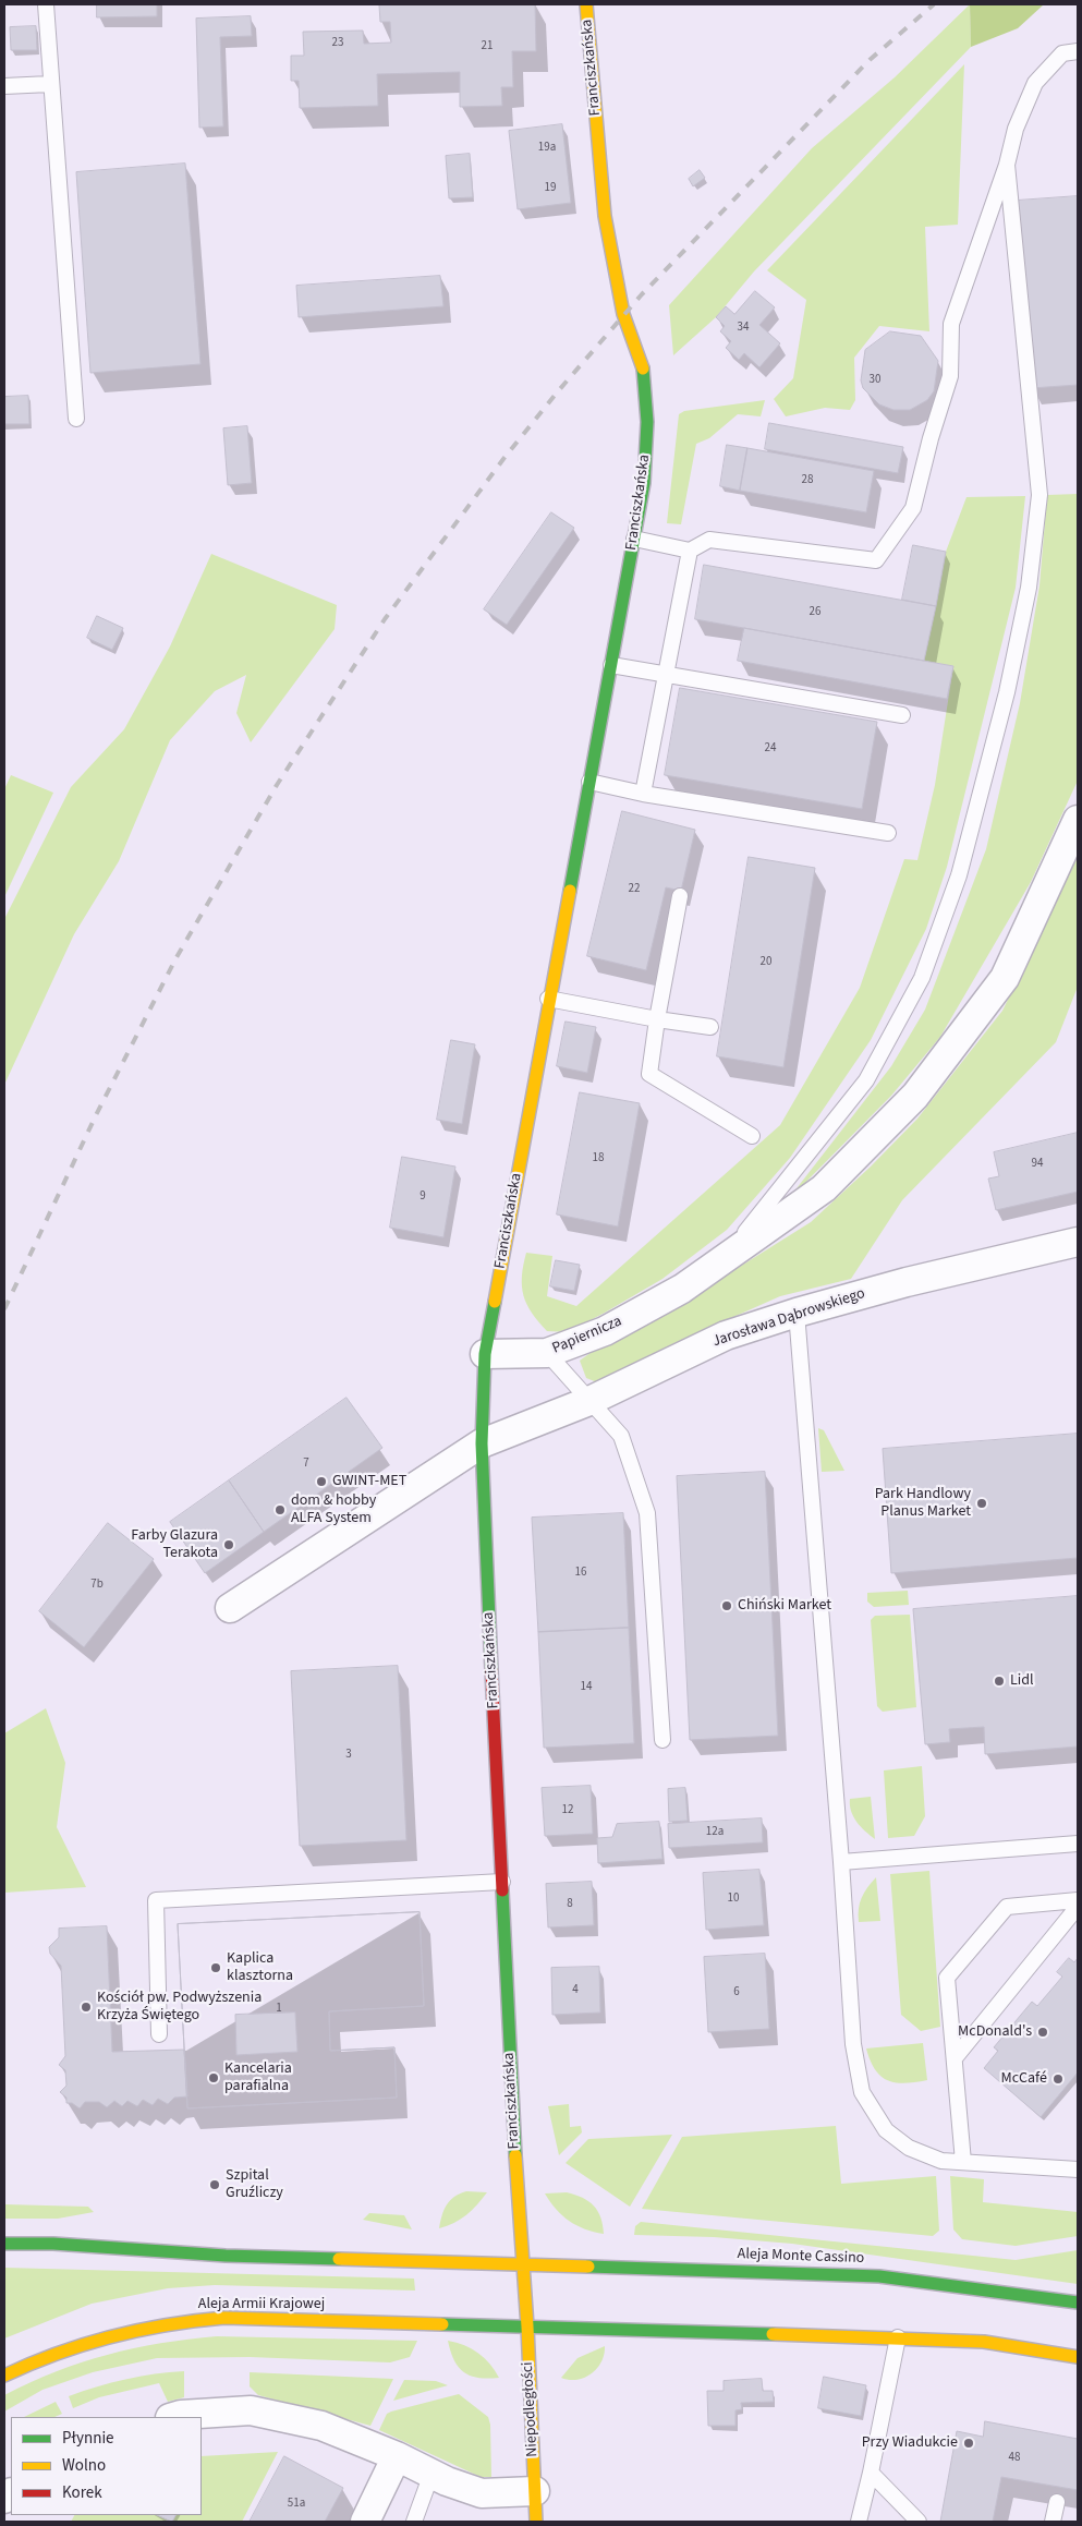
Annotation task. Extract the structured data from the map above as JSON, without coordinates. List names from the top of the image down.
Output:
{
  "streets": {
    "street": [
      "Franciszkańska",
      "Jarosława Dąbrowskiego",
      "Papiernicza",
      "Aleja Monte Cassino",
      "Aleja Armii Krajowej",
      "Niepodległości"
    ]
  },
  "crossings": [
    ["Franciszkańska", "Jarosława Dąbrowskiego"],
    ["Franciszkańska", "Papiernicza"],
    ["Franciszkańska", "Aleja Monte Cassino"],
    ["Franciszkańska", "Aleja Armii Krajowej"],
    ["Franciszkańska", "Niepodległości"],
    ["Aleja Armii Krajowej", "Niepodległości"]
  ],
  "places": [
    "GWINT-MET",
    "Park Handlowy Planus Market",
    "dom & hobby ALFA System",
    "Farby Glazura Terakota",
    "Chiński Market",
    "Lidl",
    "Kaplica klasztorna",
    "Kościół pw. Podwyższenia Krzyża Świętego",
    "McDonald's",
    "Kancelaria parafialna",
    "McCafé",
    "Szpital Gruźliczy",
    "Przy Wiadukcie"
  ],
  "house_numbers": [
    "23",
    "21",
    "19a",
    "19",
    "34",
    "30",
    "28",
    "26",
    "24",
    "22",
    "20",
    "18",
    "94",
    "9",
    "7",
    "16",
    "7b",
    "14",
    "3",
    "12",
    "12a",
    "10",
    "8",
    "4",
    "6",
    "1",
    "48",
    "51a"
  ],
  "legend": ["Płynnie", "Wolno", "Korek"]
}
